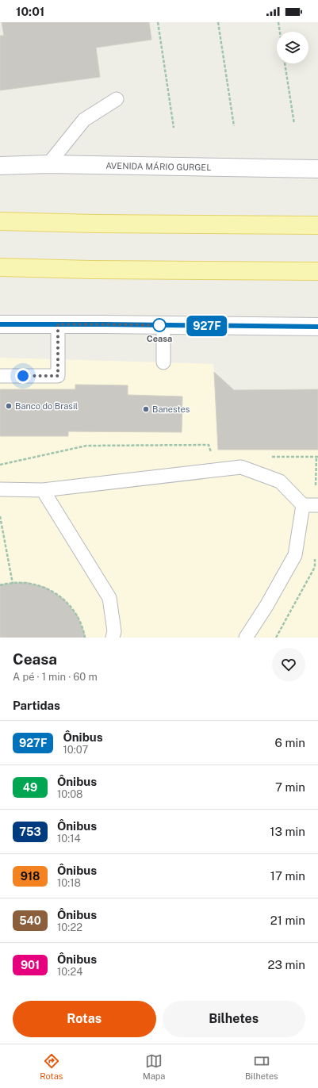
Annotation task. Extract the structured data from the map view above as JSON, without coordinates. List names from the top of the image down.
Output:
{
  "streets": {
    "main road": ["AVENIDA MÁRIO GURGEL"]
  },
  "places": ["Ceasa", "Banco do Brasil", "Banestes"],
  "lines": ["bus line 927F"],
  "page": {
    "status": "10:01",
    "on_map": "927F",
    "heading": [
      ["Ceasa", "A pé · 1 min · 60 m"],
      "Partidas"
    ],
    "list": [
      {
        "mark": "927F",
        "name": "Ônibus",
        "note": "10:07",
        "value": "6 min"
      },
      {
        "mark": "49",
        "name": "Ônibus",
        "note": "10:08",
        "value": "7 min"
      },
      {
        "mark": "753",
        "name": "Ônibus",
        "note": "10:14",
        "value": "13 min"
      },
      {
        "mark": "918",
        "name": "Ônibus",
        "note": "10:18",
        "value": "17 min"
      },
      {
        "mark": "540",
        "name": "Ônibus",
        "note": "10:22",
        "value": "21 min"
      },
      {
        "mark": "901",
        "name": "Ônibus",
        "note": "10:24",
        "value": "23 min"
      }
    ],
    "buttons": ["Rotas", "Bilhetes"],
    "tabs": ["Rotas", "Mapa", "Bilhetes"]
  }
}
